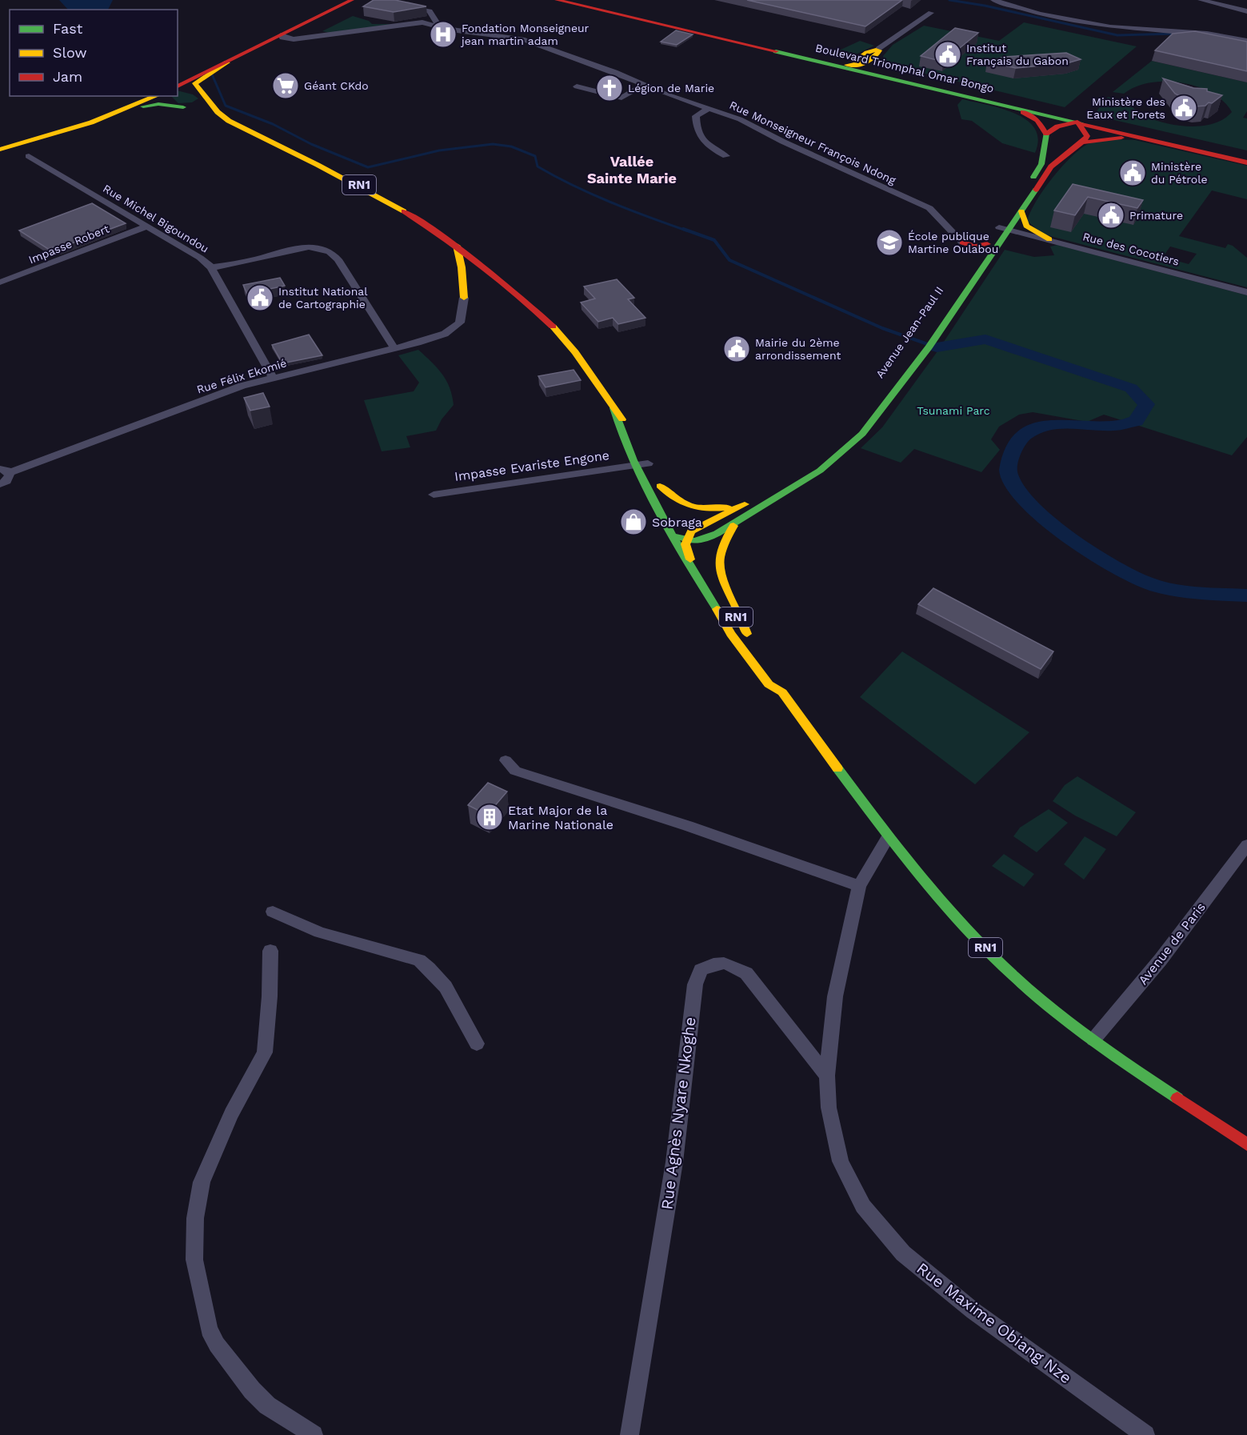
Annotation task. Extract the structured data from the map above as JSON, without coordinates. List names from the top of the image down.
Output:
{
  "streets": {
    "main road": ["Boulevard Triomphal Omar Bongo", "RN1", "Avenue Jean-Paul II"],
    "street": [
      "Rue Monseigneur François Ndong",
      "Rue Michel Bigoundou",
      "Impasse Robert",
      "Rue des Cocotiers",
      "Rue Félix Ekomié",
      "Impasse Evariste Engone",
      "Avenue de Paris",
      "Rue Agnès Nyare Nkoghe",
      "Rue Maxime Obiang Nze"
    ]
  },
  "crossings": [
    ["RN1", "Avenue Jean-Paul II"],
    ["RN1", "Impasse Evariste Engone"],
    ["RN1", "Avenue de Paris"],
    ["RN1", "Rue Maxime Obiang Nze"],
    ["Rue Michel Bigoundou", "Impasse Robert"],
    ["Rue Michel Bigoundou", "Rue Félix Ekomié"],
    ["Rue des Cocotiers", "Avenue Jean-Paul II"],
    ["Rue Agnès Nyare Nkoghe", "Rue Maxime Obiang Nze"]
  ],
  "districts": ["Vallée Sainte Marie"],
  "parks": ["Tsunami Parc"],
  "places": {
    "hospital": ["Fondation Monseigneur jean martin adam"],
    "public building": [
      "Institut Français du Gabon",
      "Ministère des Eaux et Forets",
      "Ministère du Pétrole",
      "Primature",
      "Institut National de Cartographie",
      "Mairie du 2ème arrondissement"
    ],
    "supermarket": ["Géant CKdo"],
    "church": ["Légion de Marie"],
    "school or university": ["École publique Martine Oulabou"],
    "shop": ["Sobraga"],
    "building": ["Etat Major de la Marine Nationale"]
  },
  "legend": ["Fast", "Slow", "Jam"]
}
